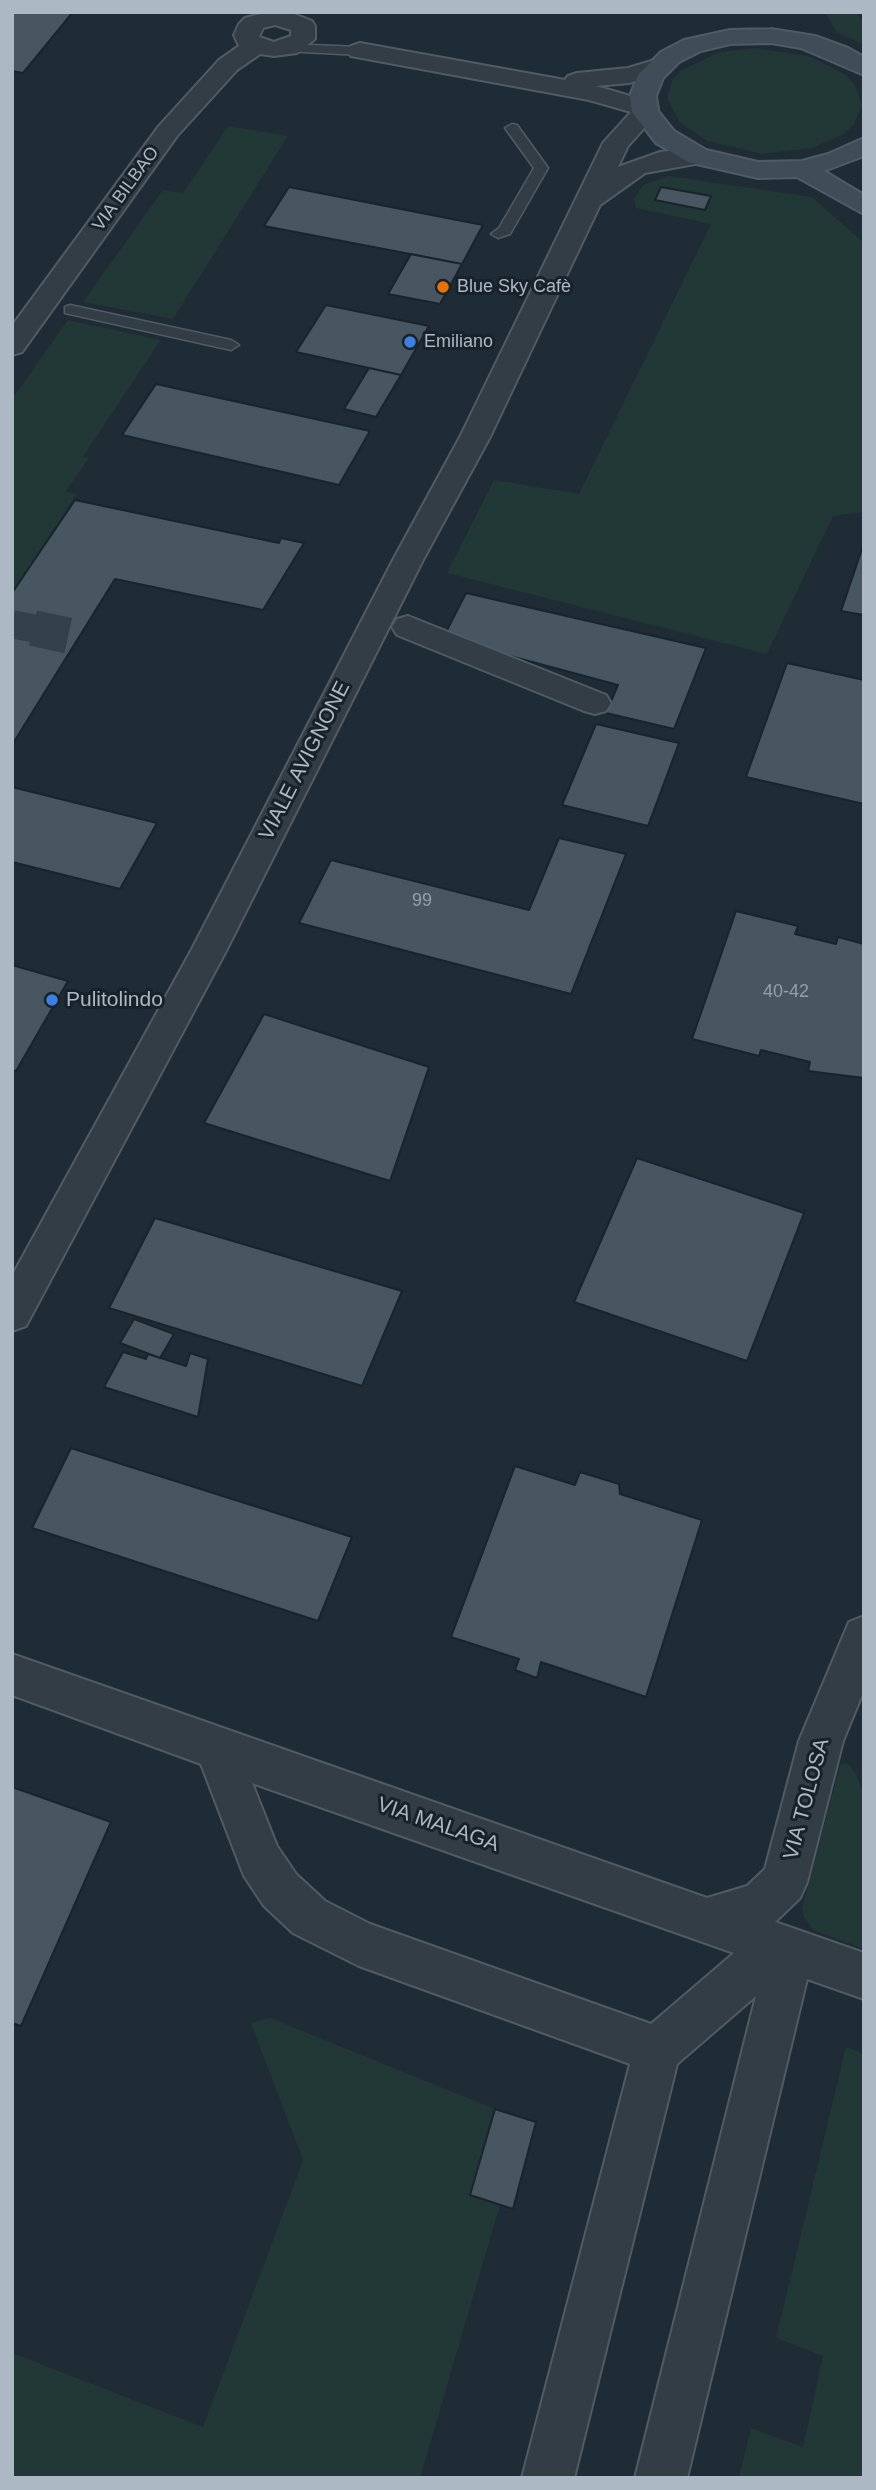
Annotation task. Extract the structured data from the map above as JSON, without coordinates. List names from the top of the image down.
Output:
{
  "streets": {
    "street": [
      "VIA BILBAO",
      "VIALE AVIGNONE",
      "VIA TOLOSA",
      "VIA MALAGA"
    ]
  },
  "crossings": [
    ["VIA TOLOSA", "VIA MALAGA"]
  ],
  "places": ["Blue Sky Cafè", "Emiliano", "Pulitolindo"],
  "house_numbers": ["99", "40-42"]
}
